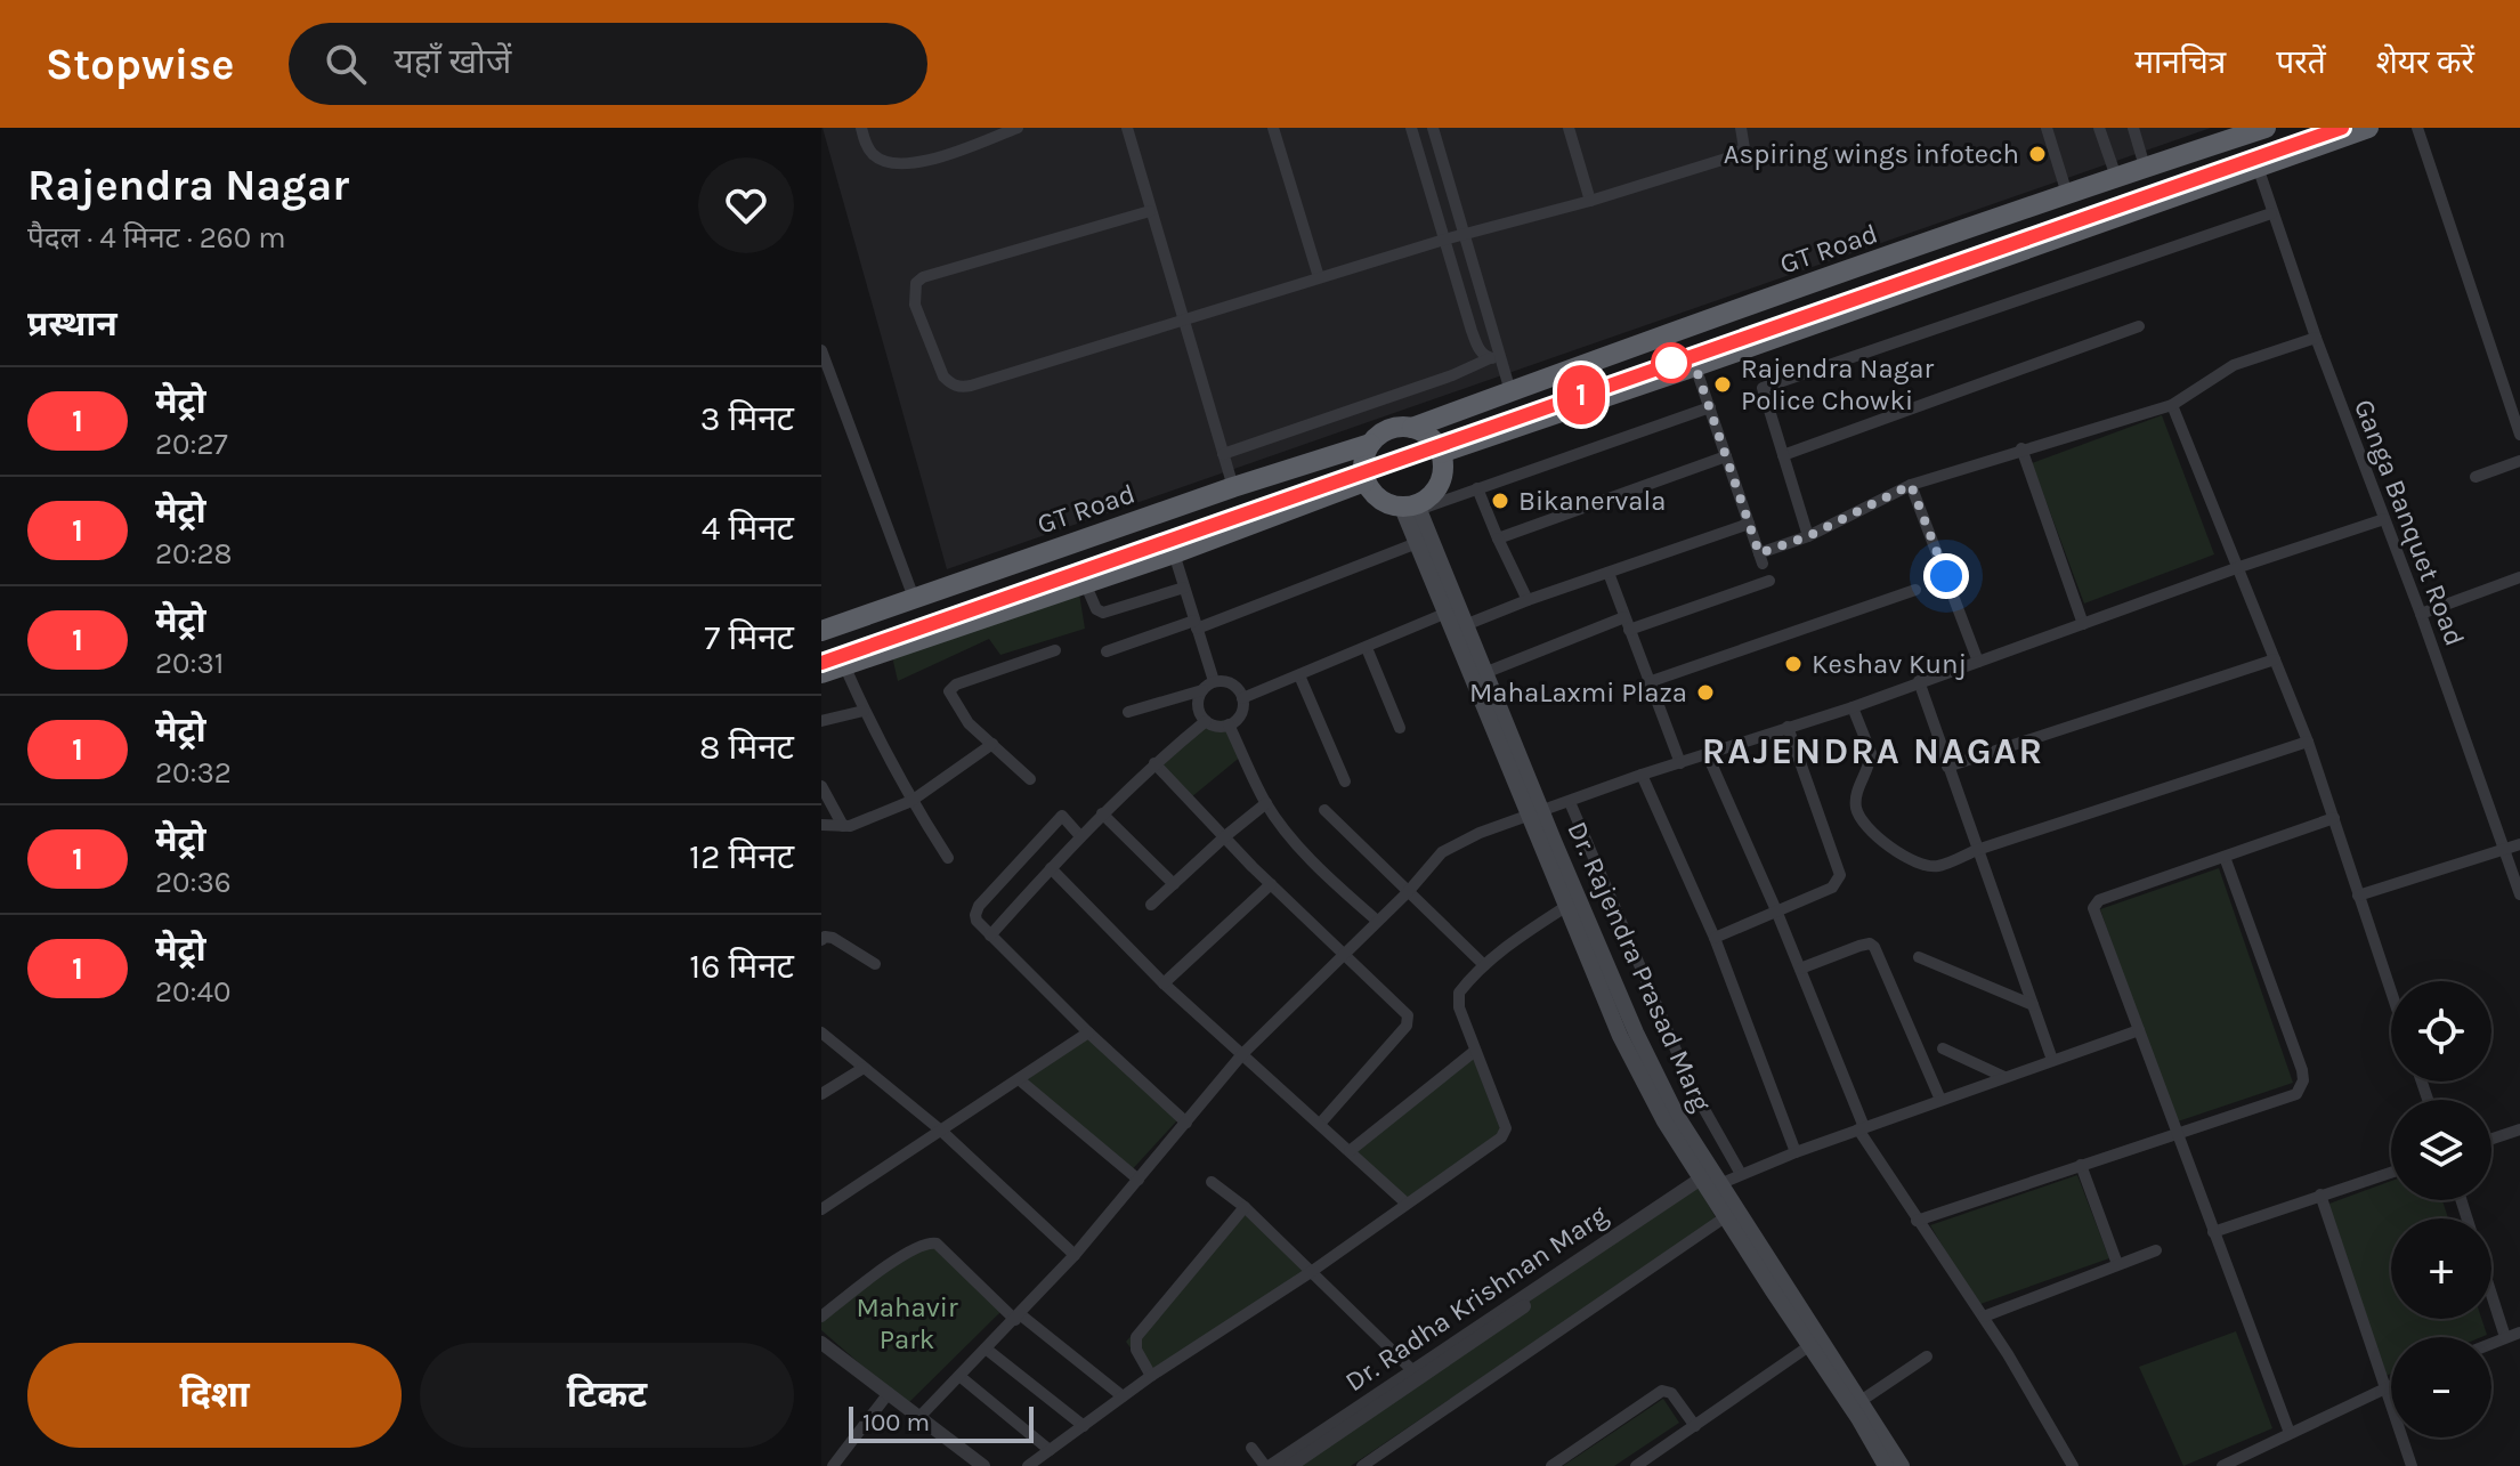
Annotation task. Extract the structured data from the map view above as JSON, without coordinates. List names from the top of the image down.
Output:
{
  "streets": {
    "highway": ["GT Road"],
    "main road": ["Dr. Rajendra Prasad Marg"],
    "street": ["Ganga Banquet Road", "Dr. Radha Krishnan Marg"]
  },
  "crossings": [
    ["GT Road", "Dr. Rajendra Prasad Marg"],
    ["Dr. Rajendra Prasad Marg", "Dr. Radha Krishnan Marg"]
  ],
  "districts": ["RAJENDRA NAGAR"],
  "parks": ["Mahavir Park"],
  "places": [
    "Aspiring wings infotech",
    "Rajendra Nagar Police Chowki",
    "Bikanervala",
    "Keshav Kunj",
    "MahaLaxmi Plaza"
  ],
  "lines": ["metro line 1"],
  "scale_bar": "100 m",
  "page": {
    "header": "Stopwise",
    "search": "यहाँ खोजें",
    "nav": ["मानचित्र", "परतें", "शेयर करें"],
    "heading": [
      ["Rajendra Nagar", "पैदल · 4 मिनट · 260 m"],
      "प्रस्थान"
    ],
    "on_map": "1",
    "list": [
      {
        "mark": "1",
        "name": "मेट्रो",
        "note": "20:27",
        "value": "3 मिनट"
      },
      {
        "mark": "1",
        "name": "मेट्रो",
        "note": "20:28",
        "value": "4 मिनट"
      },
      {
        "mark": "1",
        "name": "मेट्रो",
        "note": "20:31",
        "value": "7 मिनट"
      },
      {
        "mark": "1",
        "name": "मेट्रो",
        "note": "20:32",
        "value": "8 मिनट"
      },
      {
        "mark": "1",
        "name": "मेट्रो",
        "note": "20:36",
        "value": "12 मिनट"
      },
      {
        "mark": "1",
        "name": "मेट्रो",
        "note": "20:40",
        "value": "16 मिनट"
      }
    ],
    "map_buttons": ["+", "−"],
    "buttons": ["दिशा", "टिकट"],
    "scale": "100 m"
  }
}
